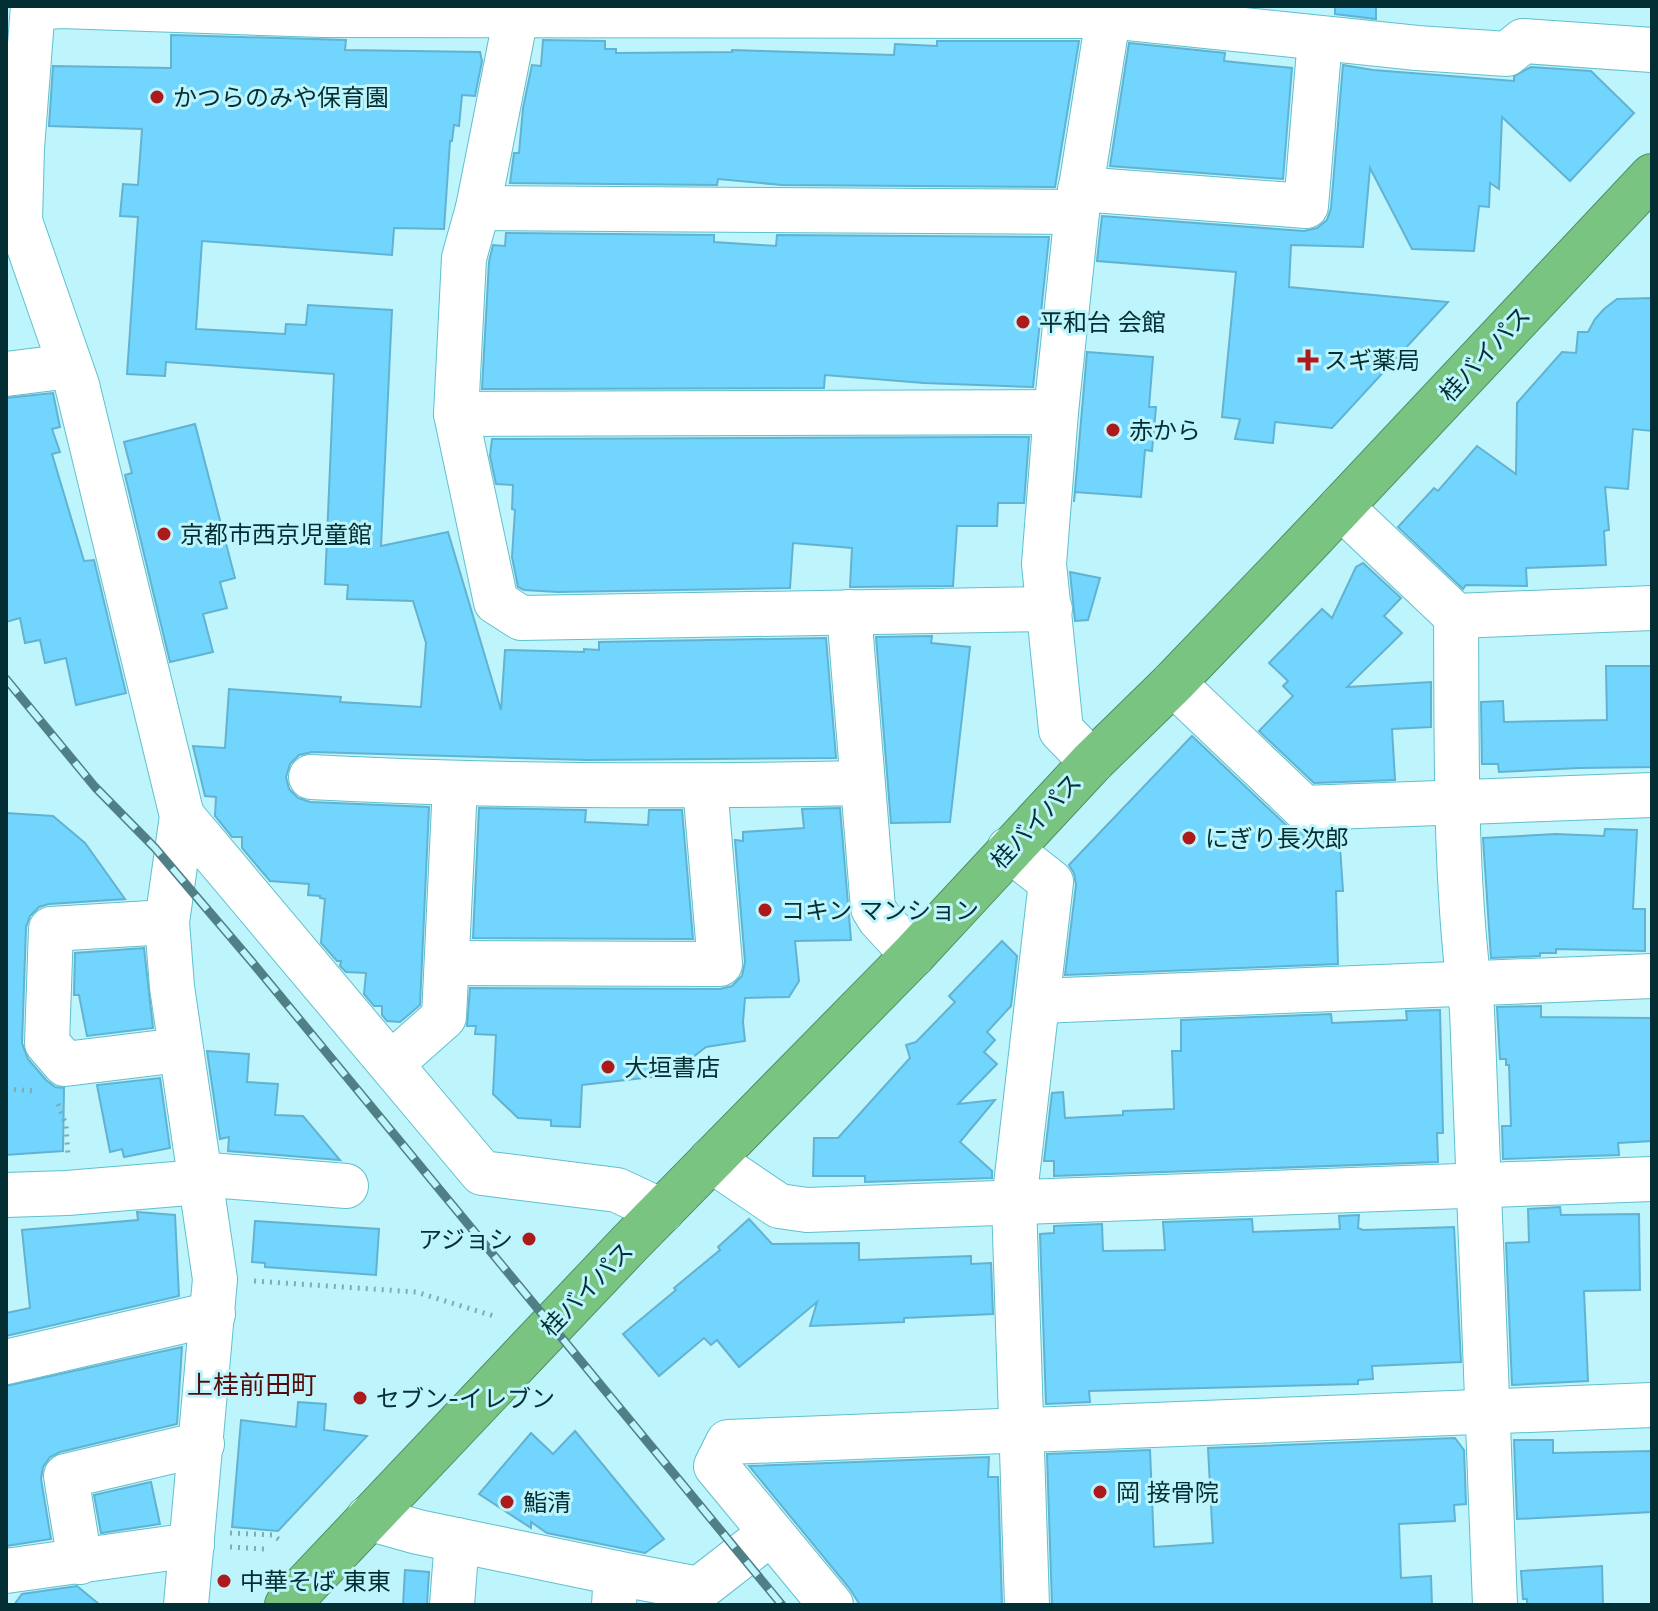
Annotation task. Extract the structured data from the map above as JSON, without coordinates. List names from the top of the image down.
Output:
{
  "streets": {
    "highway": ["桂バイパス"]
  },
  "districts": ["上桂前田町"],
  "places": {
    "other": [
      "かつらのみや保育園",
      "平和台 会館",
      "赤から",
      "京都市西京児童館",
      "にぎり長次郎",
      "コキン マンション",
      "大垣書店",
      "アジョシ",
      "セブン-イレブン",
      "岡 接骨院",
      "鮨清",
      "中華そば 東東"
    ],
    "health": ["スギ薬局"]
  }
}
